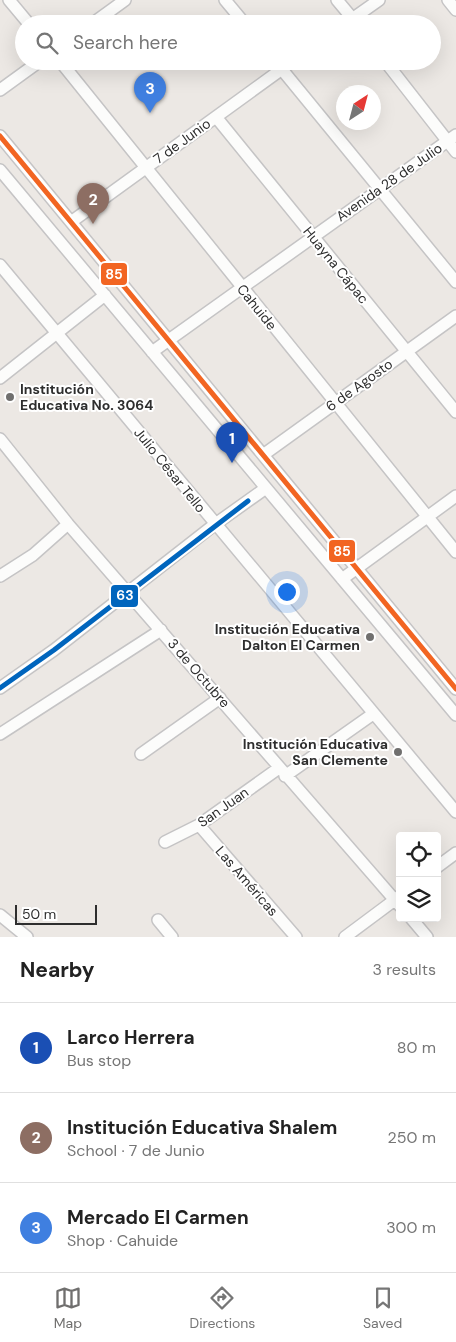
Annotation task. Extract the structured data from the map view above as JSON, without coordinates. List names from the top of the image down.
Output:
{
  "streets": {
    "street": [
      "7 de Junio",
      "Avenida 28 de Julio",
      "Huayna Cápac",
      "Cahuide",
      "6 de Agosto",
      "Julio César Tello",
      "3 de Octubre",
      "San Juan",
      "Las Américas"
    ]
  },
  "crossings": [
    ["7 de Junio", "Huayna Cápac"],
    ["7 de Junio", "Cahuide"],
    ["Avenida 28 de Julio", "Huayna Cápac"],
    ["Avenida 28 de Julio", "Cahuide"],
    ["Huayna Cápac", "6 de Agosto"],
    ["Cahuide", "6 de Agosto"],
    ["Julio César Tello", "San Juan"],
    ["3 de Octubre", "San Juan"],
    ["San Juan", "Las Américas"]
  ],
  "places": ["Institución Educativa No. 3064", "Institución Educativa Dalton El Carmen", "Institución Educativa San Clemente"],
  "lines": ["transit line 85", "transit line 63"],
  "scale_bar": "50 m",
  "north": "top right",
  "page": {
    "search": "Search here",
    "pins": ["3", "2", "1"],
    "scale": "50 m",
    "heading": ["Nearby", "3 results"],
    "list": [
      {
        "mark": "1",
        "name": "Larco Herrera",
        "note": "Bus stop",
        "value": "80 m"
      },
      {
        "mark": "2",
        "name": "Institución Educativa Shalem",
        "note": "School · 7 de Junio",
        "value": "250 m"
      },
      {
        "mark": "3",
        "name": "Mercado El Carmen",
        "note": "Shop · Cahuide",
        "value": "300 m"
      }
    ],
    "nav": ["Map", "Directions", "Saved"]
  }
}
